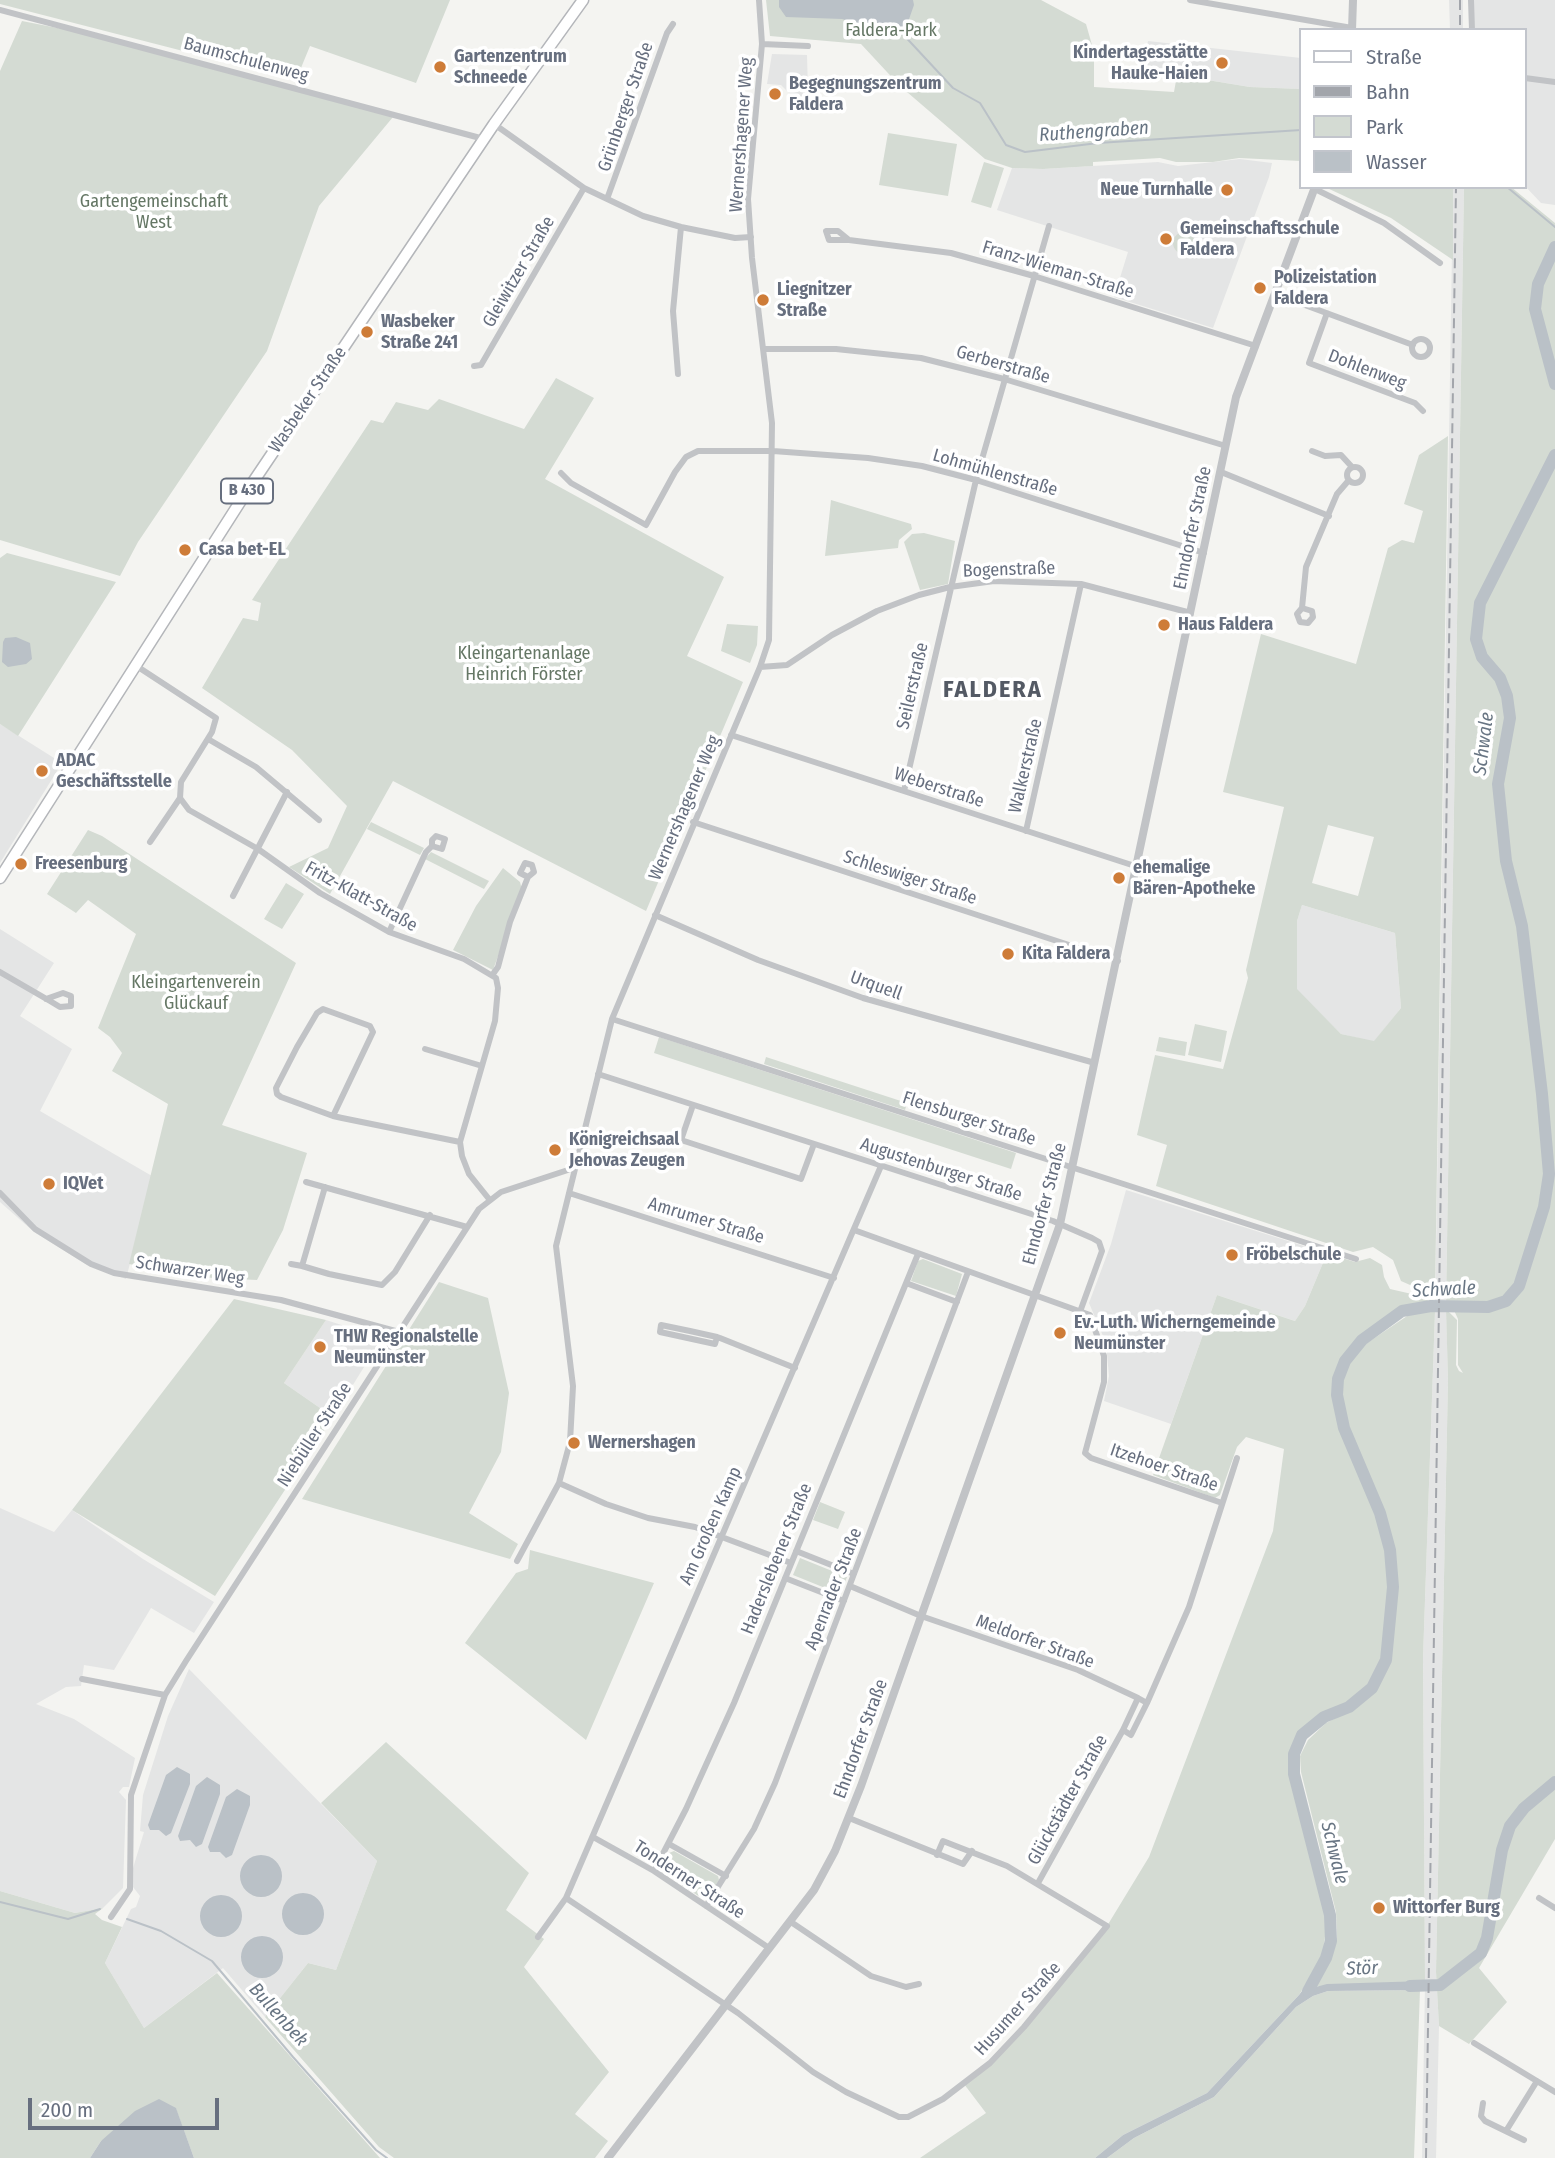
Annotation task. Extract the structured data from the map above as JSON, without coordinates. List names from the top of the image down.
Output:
{
  "streets": {
    "main road": ["Wasbeker Straße", "B 430"],
    "street": [
      "Baumschulenweg",
      "Grünberger Straße",
      "Wernershagener Weg",
      "Franz-Wieman-Straße",
      "Gleiwitzer Straße",
      "Gerberstraße",
      "Dohlenweg",
      "Lohmühlenstraße",
      "Ehndorfer Straße",
      "Bogenstraße",
      "Seilerstraße",
      "Walkerstraße",
      "Weberstraße",
      "Schleswiger Straße",
      "Fritz-Klatt-Straße",
      "Urquell",
      "Flensburger Straße",
      "Augustenburger Straße",
      "Amrumer Straße",
      "Schwarzer Weg",
      "Niebüller Straße",
      "Itzehoer Straße",
      "Am Großen Kamp",
      "Haderslebener Straße",
      "Apenrader Straße",
      "Meldorfer Straße",
      "Glückstädter Straße",
      "Tonderner Straße",
      "Husumer Straße"
    ]
  },
  "crossings": [
    ["Baumschulenweg", "Wasbeker Straße"],
    ["Wernershagener Weg", "Gerberstraße"],
    ["Wernershagener Weg", "Lohmühlenstraße"],
    ["Wernershagener Weg", "Bogenstraße"],
    ["Wernershagener Weg", "Weberstraße"],
    ["Wernershagener Weg", "Schleswiger Straße"],
    ["Wernershagener Weg", "Urquell"],
    ["Wernershagener Weg", "Flensburger Straße"],
    ["Wernershagener Weg", "Augustenburger Straße"],
    ["Wernershagener Weg", "Amrumer Straße"],
    ["Wernershagener Weg", "Niebüller Straße"],
    ["Franz-Wieman-Straße", "Ehndorfer Straße"],
    ["Franz-Wieman-Straße", "Seilerstraße"],
    ["Gerberstraße", "Ehndorfer Straße"],
    ["Gerberstraße", "Seilerstraße"],
    ["Lohmühlenstraße", "Ehndorfer Straße"],
    ["Lohmühlenstraße", "Seilerstraße"],
    ["Ehndorfer Straße", "Bogenstraße"],
    ["Ehndorfer Straße", "Weberstraße"],
    ["Ehndorfer Straße", "Schleswiger Straße"],
    ["Ehndorfer Straße", "Urquell"],
    ["Ehndorfer Straße", "Flensburger Straße"],
    ["Ehndorfer Straße", "Augustenburger Straße"],
    ["Ehndorfer Straße", "Meldorfer Straße"],
    ["Ehndorfer Straße", "Tonderner Straße"],
    ["Ehndorfer Straße", "Husumer Straße"],
    ["Bogenstraße", "Seilerstraße"],
    ["Bogenstraße", "Walkerstraße"],
    ["Seilerstraße", "Weberstraße"],
    ["Walkerstraße", "Weberstraße"],
    ["Augustenburger Straße", "Itzehoer Straße"],
    ["Augustenburger Straße", "Am Großen Kamp"],
    ["Amrumer Straße", "Am Großen Kamp"],
    ["Schwarzer Weg", "Niebüller Straße"],
    ["Itzehoer Straße", "Glückstädter Straße"],
    ["Am Großen Kamp", "Tonderner Straße"],
    ["Haderslebener Straße", "Tonderner Straße"],
    ["Apenrader Straße", "Meldorfer Straße"],
    ["Apenrader Straße", "Tonderner Straße"],
    ["Meldorfer Straße", "Glückstädter Straße"],
    ["Glückstädter Straße", "Husumer Straße"]
  ],
  "districts": ["FALDERA"],
  "water": [
    "Ruthengraben",
    "Schwale",
    "Stör",
    "Bullenbek"
  ],
  "parks": [
    "Faldera-Park",
    "Gartengemeinschaft West",
    "Kleingartenanlage Heinrich Förster",
    "Kleingartenverein Glückauf"
  ],
  "places": [
    "Kindertagesstätte Hauke-Haien",
    "Gartenzentrum Schneede",
    "Begegnungszentrum Faldera",
    "Neue Turnhalle",
    "Gemeinschaftsschule Faldera",
    "Polizeistation Faldera",
    "Liegnitzer Straße",
    "Wasbeker Straße 241",
    "Casa bet-EL",
    "Haus Faldera",
    "ADAC Geschäftsstelle",
    "Freesenburg",
    "ehemalige Bären-Apotheke",
    "Kita Faldera",
    "Königreichsaal Jehovas Zeugen",
    "IQVet",
    "Fröbelschule",
    "Ev.-Luth. Wicherngemeinde Neumünster",
    "THW Regionalstelle Neumünster",
    "Wernershagen",
    "Wittorfer Burg"
  ],
  "legend": [
    "Straße",
    "Bahn",
    "Park",
    "Wasser"
  ],
  "scale_bar": "200 m"
}
